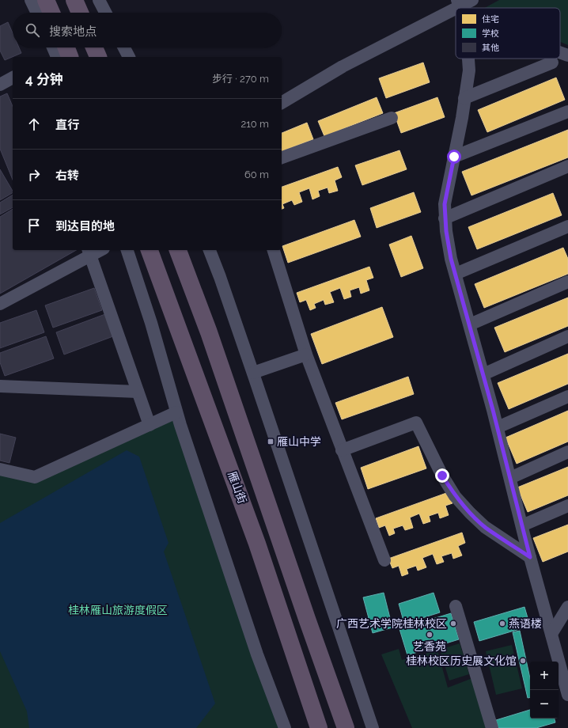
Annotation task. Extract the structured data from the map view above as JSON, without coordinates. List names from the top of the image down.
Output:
{
  "streets": {
    "highway": ["雁山街"]
  },
  "parks": ["桂林雁山旅游度假区"],
  "places": {
    "transit": ["雁山中学"],
    "other": [
      "广西艺术学院桂林校区",
      "燕语楼",
      "艺香苑",
      "桂林校区历史展文化馆"
    ]
  },
  "legend": ["住宅", "学校", "其他"],
  "page": {
    "search": "搜索地点",
    "heading": ["4 分钟", "步行 · 270 m"],
    "list": [
      ["直行", "210 m"],
      ["右转", "60 m"],
      "到达目的地"
    ],
    "map_buttons": ["+", "−"]
  }
}
